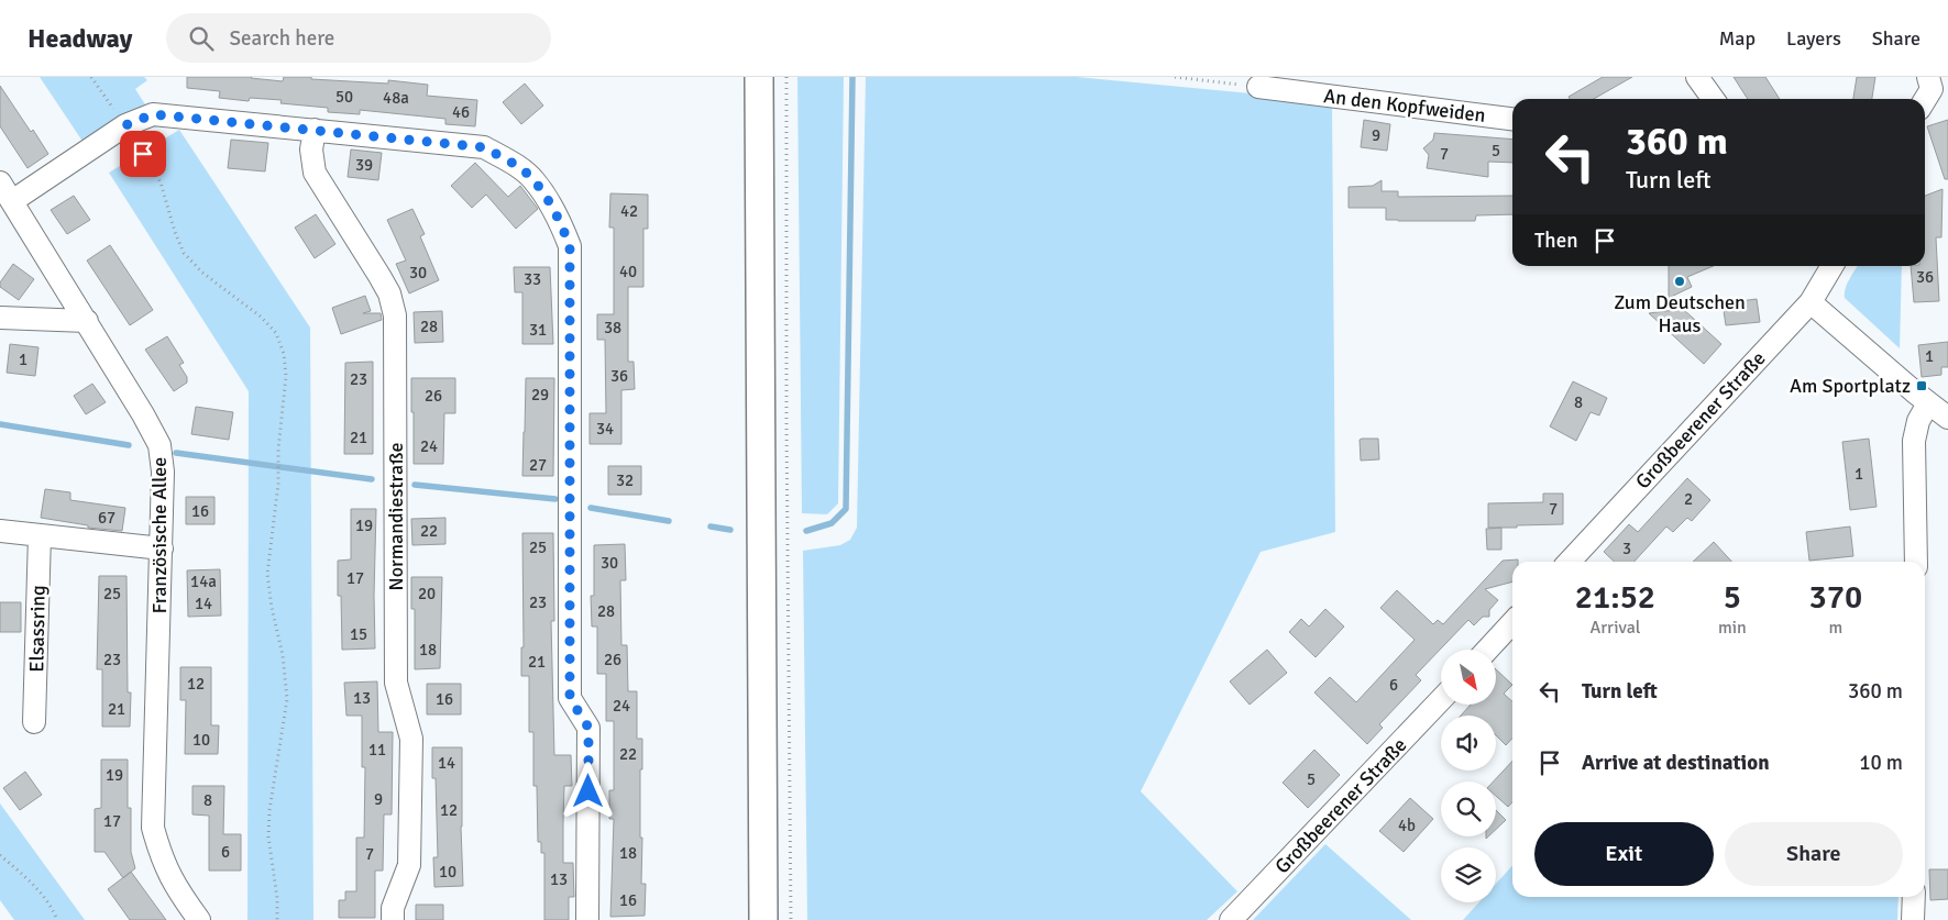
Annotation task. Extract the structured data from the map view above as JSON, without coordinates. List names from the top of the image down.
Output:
{
  "streets": {
    "street": [
      "An den Kopfweiden",
      "Großbeerener Straße",
      "Normandiestraße",
      "Französische Allee",
      "Elsassring"
    ]
  },
  "places": {
    "other": ["Zum Deutschen Haus"],
    "transit": ["Am Sportplatz"]
  },
  "house_numbers": [
    "50",
    "48a",
    "46",
    "9",
    "5",
    "7",
    "39",
    "42",
    "40",
    "30",
    "36",
    "33",
    "28",
    "38",
    "31",
    "1",
    "1",
    "36",
    "23",
    "29",
    "26",
    "8",
    "34",
    "21",
    "24",
    "27",
    "1",
    "32",
    "2",
    "7",
    "16",
    "67",
    "19",
    "22",
    "25",
    "3",
    "30",
    "17",
    "14a",
    "25",
    "20",
    "23",
    "14",
    "28",
    "15",
    "18",
    "23",
    "26",
    "21",
    "12",
    "6",
    "13",
    "16",
    "24",
    "21",
    "10",
    "11",
    "22",
    "14",
    "19",
    "5",
    "9",
    "8",
    "12",
    "17",
    "4b",
    "6",
    "18",
    "7",
    "10",
    "13",
    "16"
  ],
  "north": "bottom right",
  "page": {
    "header": "Headway",
    "search": "Search here",
    "nav": ["Map", "Layers", "Share"],
    "turn": ["360 m", "Turn left"],
    "then": "Then",
    "eta": [
      "21:52",
      "Arrival",
      "5",
      "min",
      "370",
      "m"
    ],
    "list": [
      {
        "name": "Turn left",
        "value": "360 m"
      },
      {
        "name": "Arrive at destination",
        "value": "10 m"
      }
    ],
    "buttons": ["Exit", "Share"]
  }
}
